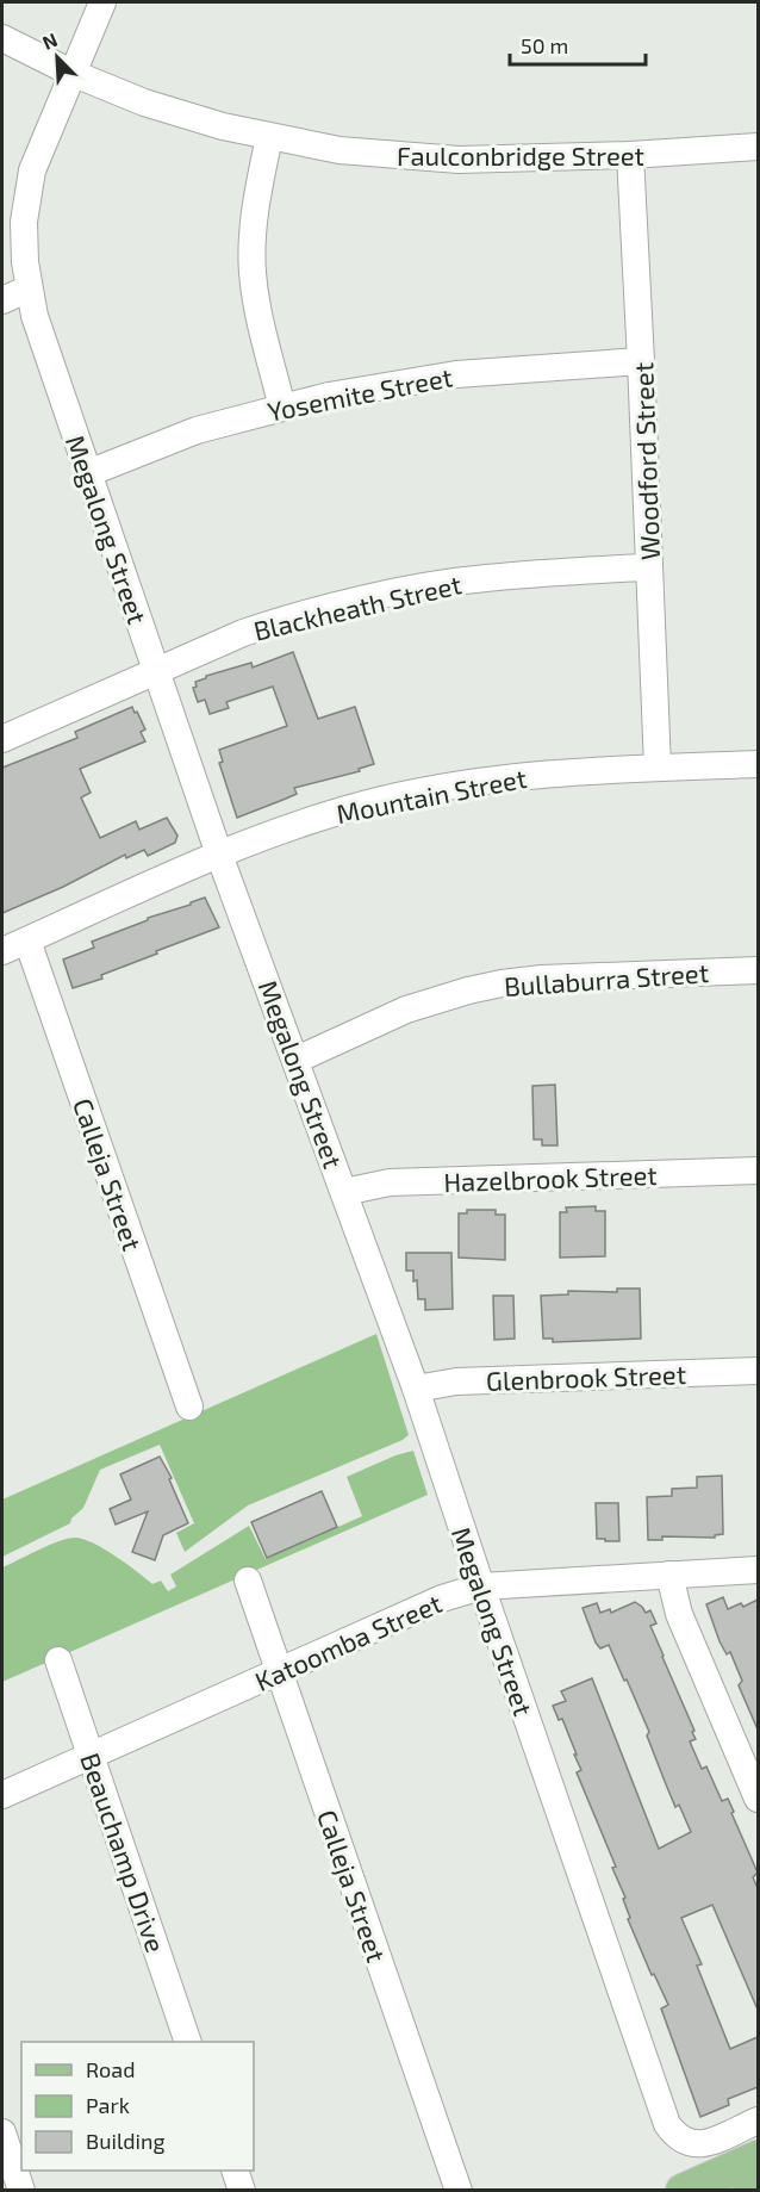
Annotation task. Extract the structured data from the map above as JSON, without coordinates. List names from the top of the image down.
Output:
{
  "streets": {
    "street": [
      "Faulconbridge Street",
      "Yosemite Street",
      "Woodford Street",
      "Megalong Street",
      "Blackheath Street",
      "Mountain Street",
      "Bullaburra Street",
      "Calleja Street",
      "Hazelbrook Street",
      "Glenbrook Street",
      "Katoomba Street",
      "Beauchamp Drive"
    ]
  },
  "crossings": [
    ["Faulconbridge Street", "Woodford Street"],
    ["Faulconbridge Street", "Megalong Street"],
    ["Yosemite Street", "Woodford Street"],
    ["Yosemite Street", "Megalong Street"],
    ["Woodford Street", "Blackheath Street"],
    ["Woodford Street", "Mountain Street"],
    ["Megalong Street", "Blackheath Street"],
    ["Megalong Street", "Mountain Street"],
    ["Megalong Street", "Bullaburra Street"],
    ["Megalong Street", "Hazelbrook Street"],
    ["Megalong Street", "Glenbrook Street"],
    ["Megalong Street", "Katoomba Street"],
    ["Mountain Street", "Calleja Street"],
    ["Calleja Street", "Katoomba Street"],
    ["Katoomba Street", "Beauchamp Drive"]
  ],
  "legend": ["Road", "Park", "Building"],
  "scale_bar": "50 m",
  "north": "top left"
}
